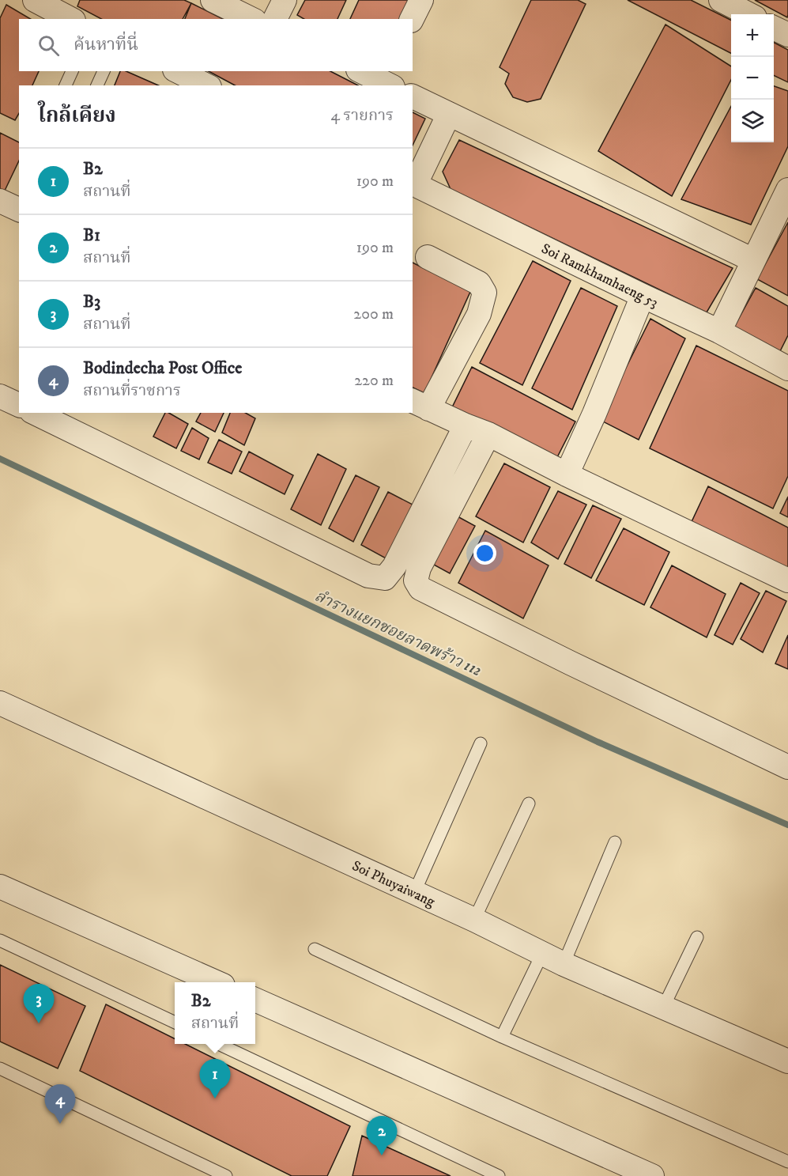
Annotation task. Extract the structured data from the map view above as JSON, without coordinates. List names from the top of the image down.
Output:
{
  "streets": {
    "street": ["Soi Ramkhamhaeng 53", "Soi Phuyaiwang"]
  },
  "water": ["ลำรางแยกซอยลาดพร้าว 112"],
  "page": {
    "map_buttons": ["+", "−"],
    "search": "ค้นหาที่นี่",
    "heading": ["ใกล้เคียง", "4 รายการ"],
    "list": [
      {
        "mark": "1",
        "name": "B2",
        "note": "สถานที่",
        "value": "190 m"
      },
      {
        "mark": "2",
        "name": "B1",
        "note": "สถานที่",
        "value": "190 m"
      },
      {
        "mark": "3",
        "name": "B3",
        "note": "สถานที่",
        "value": "200 m"
      },
      {
        "mark": "4",
        "name": "Bodindecha Post Office",
        "note": "สถานที่ราชการ",
        "value": "220 m"
      }
    ],
    "popup": ["B2", "สถานที่"],
    "pins": [
      "3",
      "1",
      "4",
      "2"
    ]
  }
}
